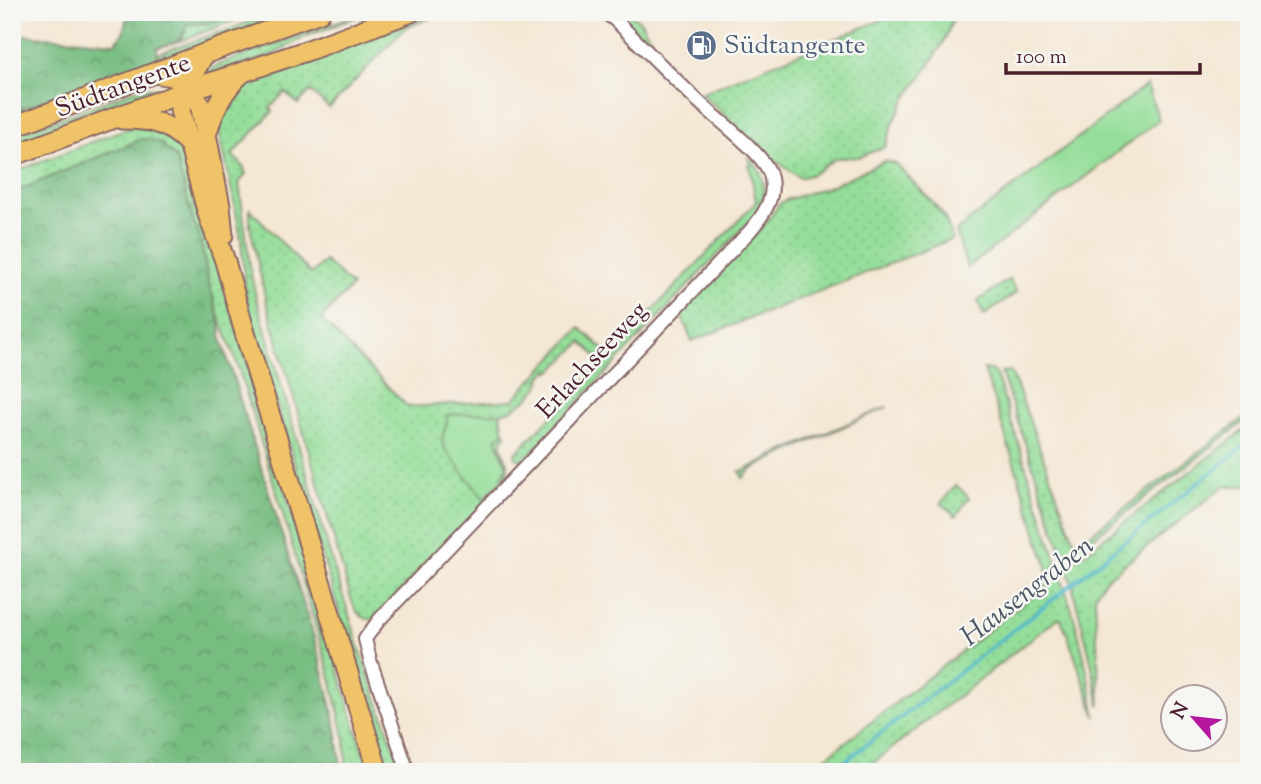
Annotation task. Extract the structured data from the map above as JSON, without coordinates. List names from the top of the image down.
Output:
{
  "streets": {
    "main road": ["Südtangente"],
    "street": ["Erlachseeweg"]
  },
  "water": ["Hausengraben"],
  "places": {
    "fuel station": ["Südtangente"]
  },
  "scale_bar": "100 m",
  "north": "top left"
}
